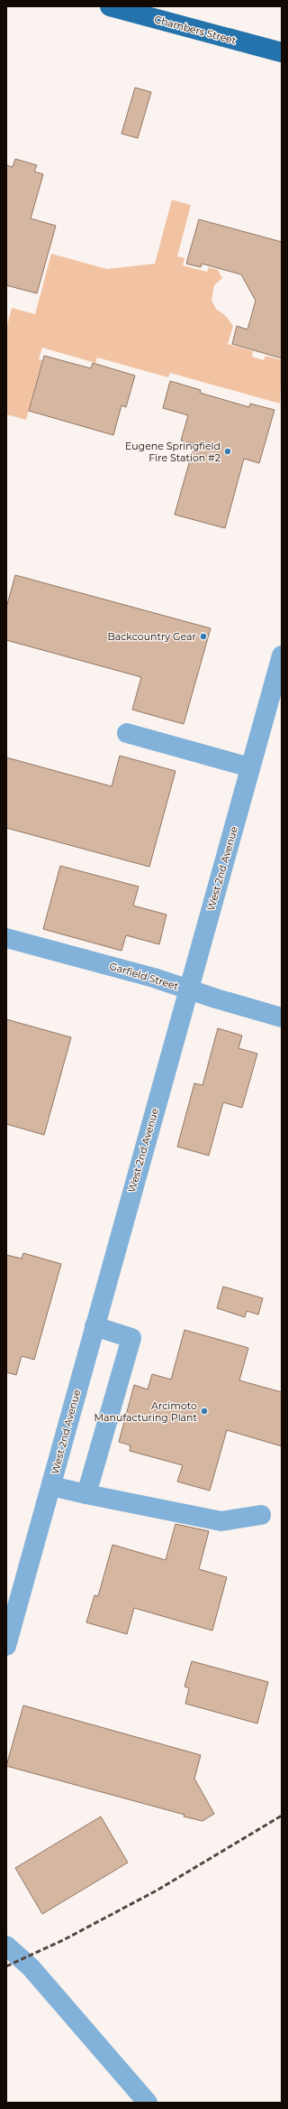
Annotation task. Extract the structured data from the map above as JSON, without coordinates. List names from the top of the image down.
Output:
{
  "streets": {
    "main road": ["Chambers Street"],
    "street": ["West 2nd Avenue", "Garfield Street"]
  },
  "crossings": [
    ["West 2nd Avenue", "Garfield Street"]
  ],
  "places": ["Eugene Springfield Fire Station #2", "Backcountry Gear", "Arcimoto Manufacturing Plant"]
}
